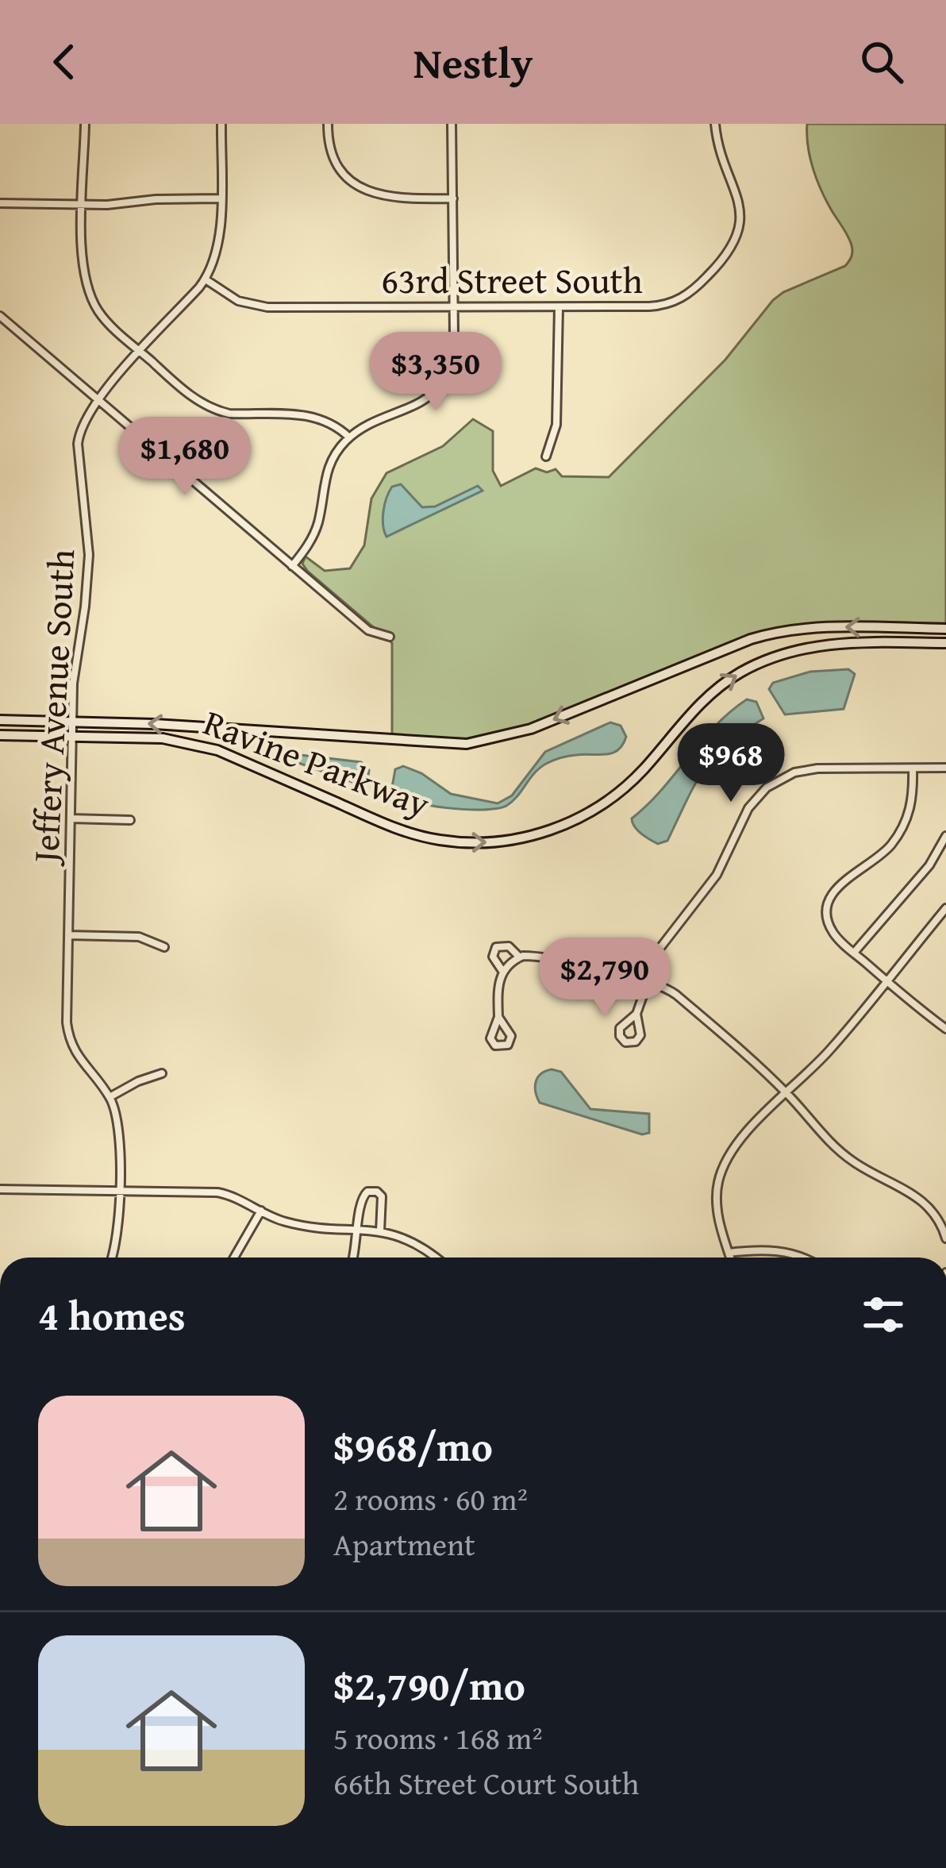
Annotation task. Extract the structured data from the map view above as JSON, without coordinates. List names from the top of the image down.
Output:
{
  "streets": {
    "street": ["63rd Street South", "Jeffery Avenue South", "Ravine Parkway"]
  },
  "crossings": [
    ["63rd Street South", "Jeffery Avenue South"],
    ["Jeffery Avenue South", "Ravine Parkway"]
  ],
  "page": {
    "header": "Nestly",
    "price": [
      "$3,350",
      "$1,680",
      "$968",
      "$2,790"
    ],
    "heading": "4 homes",
    "list": [
      {
        "name": "$968/mo",
        "note": "2 rooms · 60 m² · Apartment"
      },
      {
        "name": "$2,790/mo",
        "note": "5 rooms · 168 m² · 66th Street Court South"
      }
    ]
  }
}
